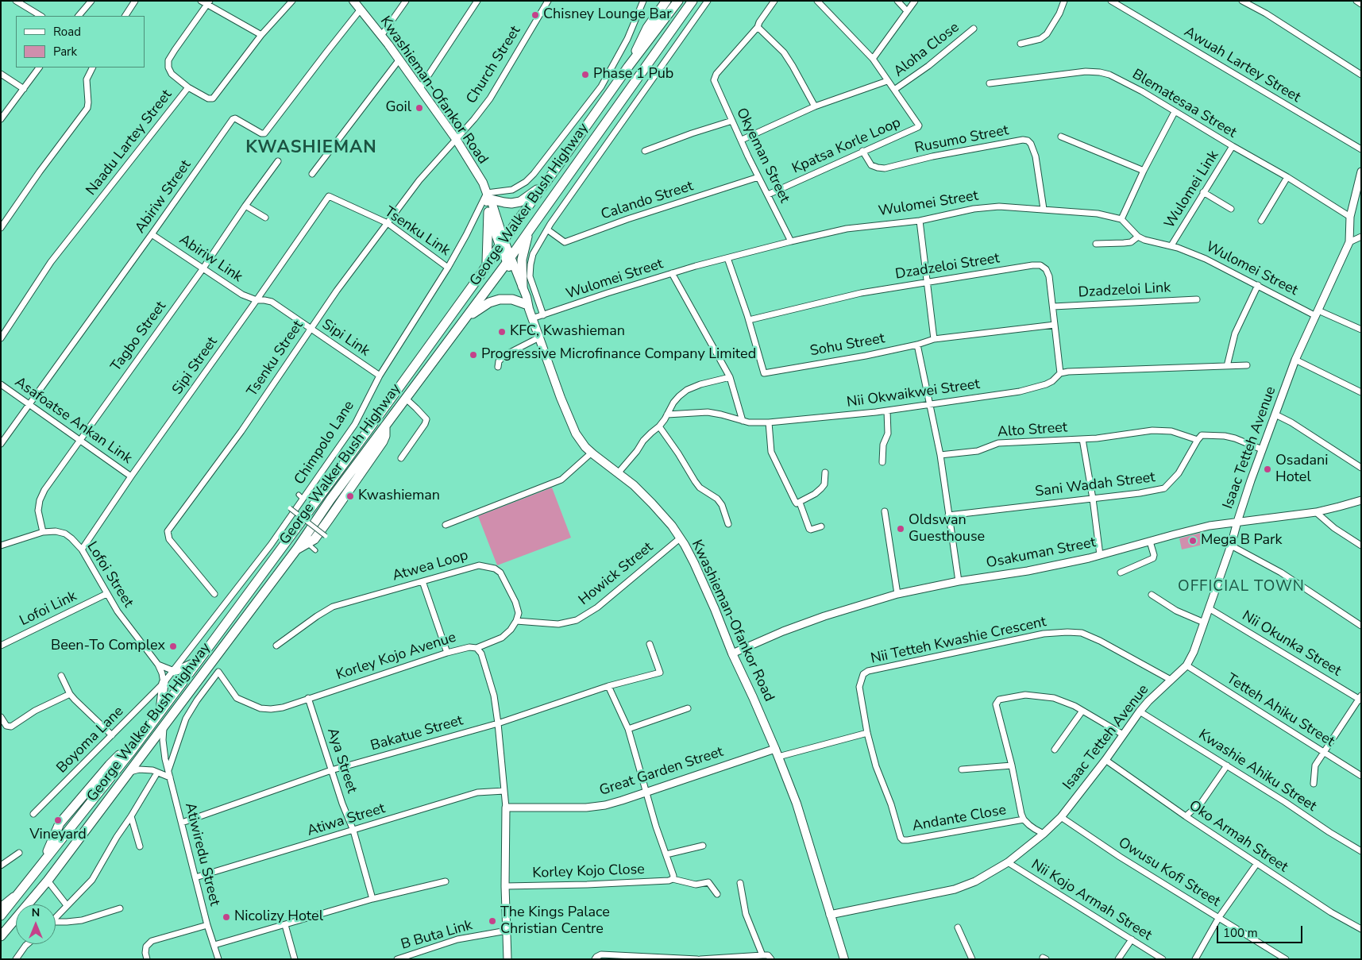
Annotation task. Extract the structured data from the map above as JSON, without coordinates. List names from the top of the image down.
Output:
{
  "streets": {
    "highway": ["George Walker Bush Highway"],
    "main road": ["Kwashieman-Ofankor Road"],
    "street": [
      "Aloha Close",
      "Church Street",
      "Awuah Lartey Street",
      "Blematesaa Street",
      "Rusumo Street",
      "Naadu Lartey Street",
      "Kpatsa Korle Loop",
      "Okyeman Street",
      "Wulomei Link",
      "Abiriw Street",
      "Calando Street",
      "Wulomei Street",
      "Tsenku Link",
      "Abiriw Link",
      "Dzadzeloi Street",
      "Dzadzeloi Link",
      "Tagbo Street",
      "Sipi Link",
      "Sohu Street",
      "Tsenku Street",
      "Sipi Street",
      "Nii Okwaikwei Street",
      "Asafoatse Ankan Link",
      "Alto Street",
      "Chimpolo Lane",
      "Isaac Tetteh Avenue",
      "Sani Wadah Street",
      "Osakuman Street",
      "Atwea Loop",
      "Howick Street",
      "Lofoi Street",
      "Lofoi Link",
      "Nii Tetteh Kwashie Crescent",
      "Nii Okunka Street",
      "Korley Kojo Avenue",
      "Tetteh Ahiku Street",
      "Bakatue Street",
      "Boyoma Lane",
      "Aya Street",
      "Kwashie Ahiku Street",
      "Great Garden Street",
      "Andante Close",
      "Atiwa Street",
      "Oko Armah Street",
      "Atiwiredu Street",
      "Korley Kojo Close",
      "Owusu Kofi Street",
      "Nii Kojo Armah Street",
      "B Buta Link"
    ]
  },
  "crossings": [
    ["Aloha Close", "Kpatsa Korle Loop"],
    ["Church Street", "Kwashieman-Ofankor Road"],
    ["Church Street", "Tsenku Street"],
    ["Kwashieman-Ofankor Road", "Abiriw Street"],
    ["Kwashieman-Ofankor Road", "Wulomei Street"],
    ["Kwashieman-Ofankor Road", "George Walker Bush Highway"],
    ["Kwashieman-Ofankor Road", "Tsenku Street"],
    ["Kwashieman-Ofankor Road", "Chimpolo Lane"],
    ["Kwashieman-Ofankor Road", "Isaac Tetteh Avenue"],
    ["Kwashieman-Ofankor Road", "Osakuman Street"],
    ["Kwashieman-Ofankor Road", "Howick Street"],
    ["Kwashieman-Ofankor Road", "Great Garden Street"],
    ["Blematesaa Street", "Wulomei Link"],
    ["Blematesaa Street", "Isaac Tetteh Avenue"],
    ["Rusumo Street", "Kpatsa Korle Loop"],
    ["Rusumo Street", "Wulomei Street"],
    ["Kpatsa Korle Loop", "Okyeman Street"],
    ["Okyeman Street", "Calando Street"],
    ["Okyeman Street", "Wulomei Street"],
    ["Wulomei Link", "Wulomei Street"],
    ["Abiriw Street", "Abiriw Link"],
    ["Abiriw Street", "Asafoatse Ankan Link"],
    ["Wulomei Street", "Sohu Street"],
    ["Wulomei Street", "Isaac Tetteh Avenue"],
    ["George Walker Bush Highway", "Atiwiredu Street"],
    ["Tsenku Link", "Tsenku Street"],
    ["Tsenku Link", "Sipi Street"],
    ["Tsenku Link", "Chimpolo Lane"],
    ["Abiriw Link", "Tagbo Street"],
    ["Abiriw Link", "Sipi Link"],
    ["Abiriw Link", "Sipi Street"],
    ["Dzadzeloi Street", "Dzadzeloi Link"],
    ["Dzadzeloi Street", "Sohu Street"],
    ["Dzadzeloi Street", "Nii Okwaikwei Street"],
    ["Tagbo Street", "Asafoatse Ankan Link"],
    ["Tagbo Street", "Lofoi Street"],
    ["Sipi Link", "Tsenku Street"],
    ["Sipi Link", "Sipi Street"],
    ["Sipi Link", "Chimpolo Lane"],
    ["Sipi Street", "Asafoatse Ankan Link"],
    ["Sipi Street", "Lofoi Street"],
    ["Alto Street", "Sani Wadah Street"],
    ["Alto Street", "Osakuman Street"],
    ["Chimpolo Lane", "Boyoma Lane"],
    ["Isaac Tetteh Avenue", "Osakuman Street"],
    ["Isaac Tetteh Avenue", "Nii Tetteh Kwashie Crescent"],
    ["Isaac Tetteh Avenue", "Nii Okunka Street"],
    ["Isaac Tetteh Avenue", "Tetteh Ahiku Street"],
    ["Isaac Tetteh Avenue", "Kwashie Ahiku Street"],
    ["Isaac Tetteh Avenue", "Oko Armah Street"],
    ["Isaac Tetteh Avenue", "Owusu Kofi Street"],
    ["Isaac Tetteh Avenue", "Nii Kojo Armah Street"],
    ["Atwea Loop", "Howick Street"],
    ["Atwea Loop", "Korley Kojo Avenue"],
    ["Howick Street", "Korley Kojo Avenue"],
    ["Lofoi Street", "Lofoi Link"],
    ["Lofoi Street", "Boyoma Lane"],
    ["Nii Tetteh Kwashie Crescent", "Andante Close"],
    ["Korley Kojo Avenue", "Bakatue Street"],
    ["Korley Kojo Avenue", "Aya Street"],
    ["Korley Kojo Avenue", "Great Garden Street"],
    ["Korley Kojo Avenue", "Atiwa Street"],
    ["Korley Kojo Avenue", "Atiwiredu Street"],
    ["Korley Kojo Avenue", "Korley Kojo Close"],
    ["Korley Kojo Avenue", "B Buta Link"],
    ["Bakatue Street", "Aya Street"],
    ["Bakatue Street", "Atiwiredu Street"],
    ["Aya Street", "Atiwa Street"],
    ["Atiwa Street", "Atiwiredu Street"]
  ],
  "districts": ["KWASHIEMAN", "OFFICIAL TOWN"],
  "places": [
    "Chisney Lounge Bar",
    "Phase 1 Pub",
    "Goil",
    "KFC, Kwashieman",
    "Progressive Microfinance Company Limited",
    "Osadani Hotel",
    "Kwashieman",
    "Oldswan Guesthouse",
    "Mega B Park",
    "Been-To Complex",
    "Vineyard",
    "Nicolizy Hotel",
    "The Kings Palace Christian Centre"
  ],
  "legend": ["Road", "Park"],
  "scale_bar": "100 m",
  "north": "top"
}
